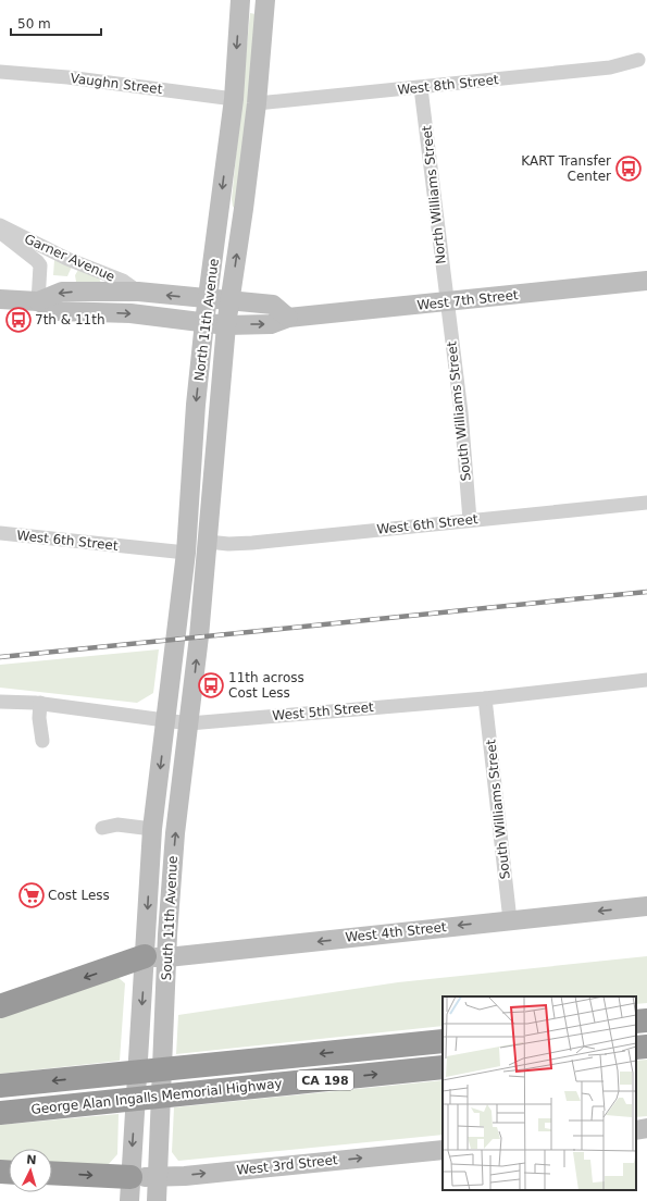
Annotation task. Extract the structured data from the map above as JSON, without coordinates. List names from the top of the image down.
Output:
{
  "streets": {
    "highway": ["CA 198", "George Alan Ingalls Memorial Highway"],
    "main road": [
      "West 7th Street",
      "North 11th Avenue",
      "South 11th Avenue",
      "West 4th Street",
      "West 3rd Street"
    ],
    "street": [
      "Vaughn Street",
      "West 8th Street",
      "North Williams Street",
      "Garner Avenue",
      "South Williams Street",
      "West 6th Street",
      "West 5th Street"
    ]
  },
  "crossings": [
    ["Vaughn Street", "North 11th Avenue"],
    ["West 8th Street", "North Williams Street"],
    ["West 8th Street", "North 11th Avenue"],
    ["North Williams Street", "West 7th Street"],
    ["North Williams Street", "South Williams Street"],
    ["Garner Avenue", "West 7th Street"],
    ["West 7th Street", "North 11th Avenue"],
    ["West 7th Street", "South Williams Street"],
    ["North 11th Avenue", "West 6th Street"],
    ["North 11th Avenue", "South 11th Avenue"],
    ["South Williams Street", "West 6th Street"],
    ["South Williams Street", "West 5th Street"],
    ["South Williams Street", "West 4th Street"],
    ["West 5th Street", "South 11th Avenue"],
    ["South 11th Avenue", "West 4th Street"],
    ["South 11th Avenue", "West 3rd Street"]
  ],
  "one_way": ["West 4th Street", "West 3rd Street"],
  "places": {
    "bus stop": ["KART Transfer Center", "7th & 11th", "11th across Cost Less"],
    "supermarket": ["Cost Less"]
  },
  "scale_bar": "50 m",
  "north": "top"
}
